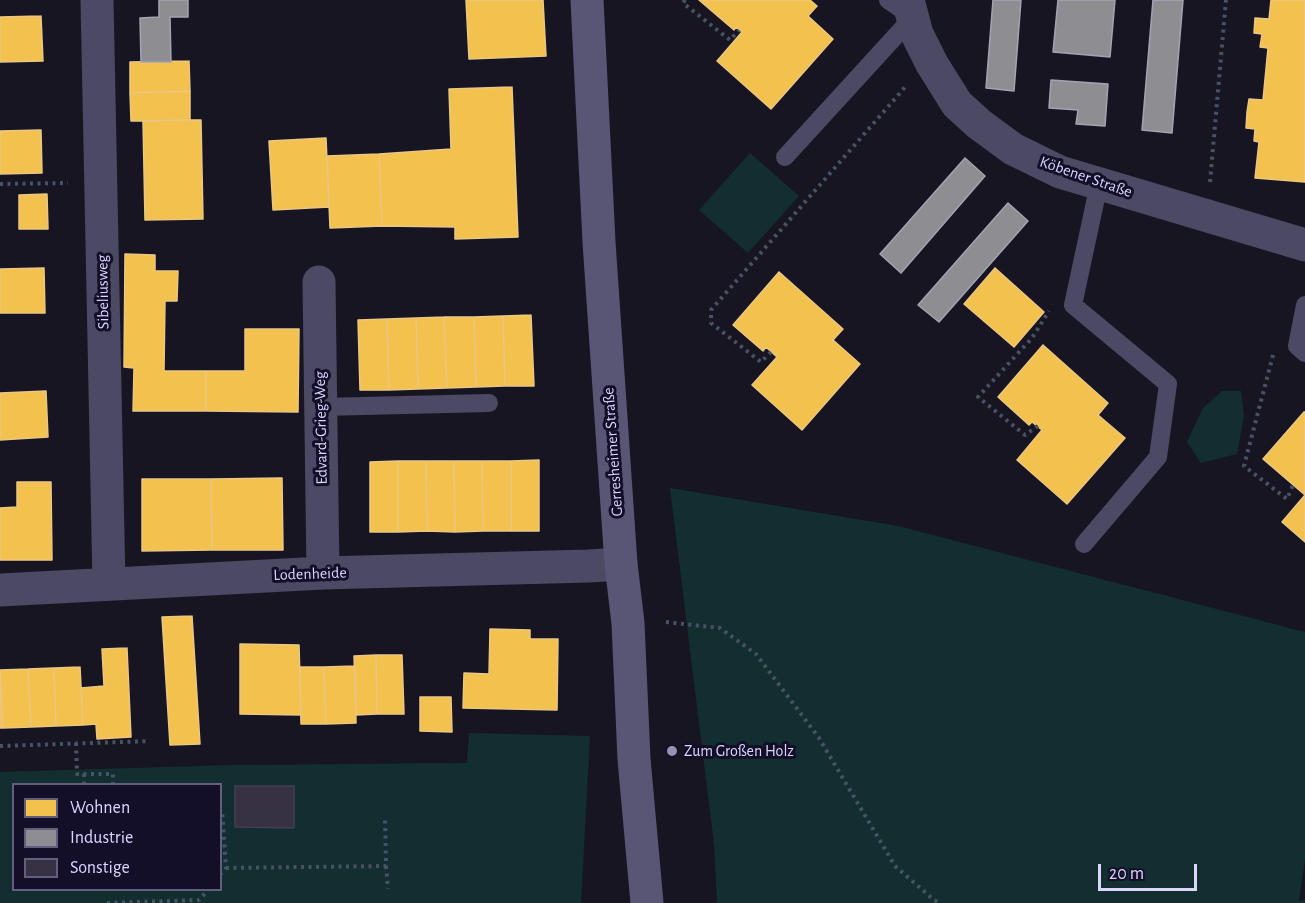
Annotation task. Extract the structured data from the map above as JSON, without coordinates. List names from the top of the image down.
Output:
{
  "streets": {
    "street": [
      "Köbener Straße",
      "Sibeliusweg",
      "Edvard-Grieg-Weg",
      "Gerresheimer Straße",
      "Lodenheide"
    ]
  },
  "crossings": [
    ["Sibeliusweg", "Lodenheide"],
    ["Edvard-Grieg-Weg", "Lodenheide"],
    ["Gerresheimer Straße", "Lodenheide"]
  ],
  "places": ["Zum Großen Holz"],
  "legend": ["Wohnen", "Industrie", "Sonstige"],
  "scale_bar": "20 m"
}
